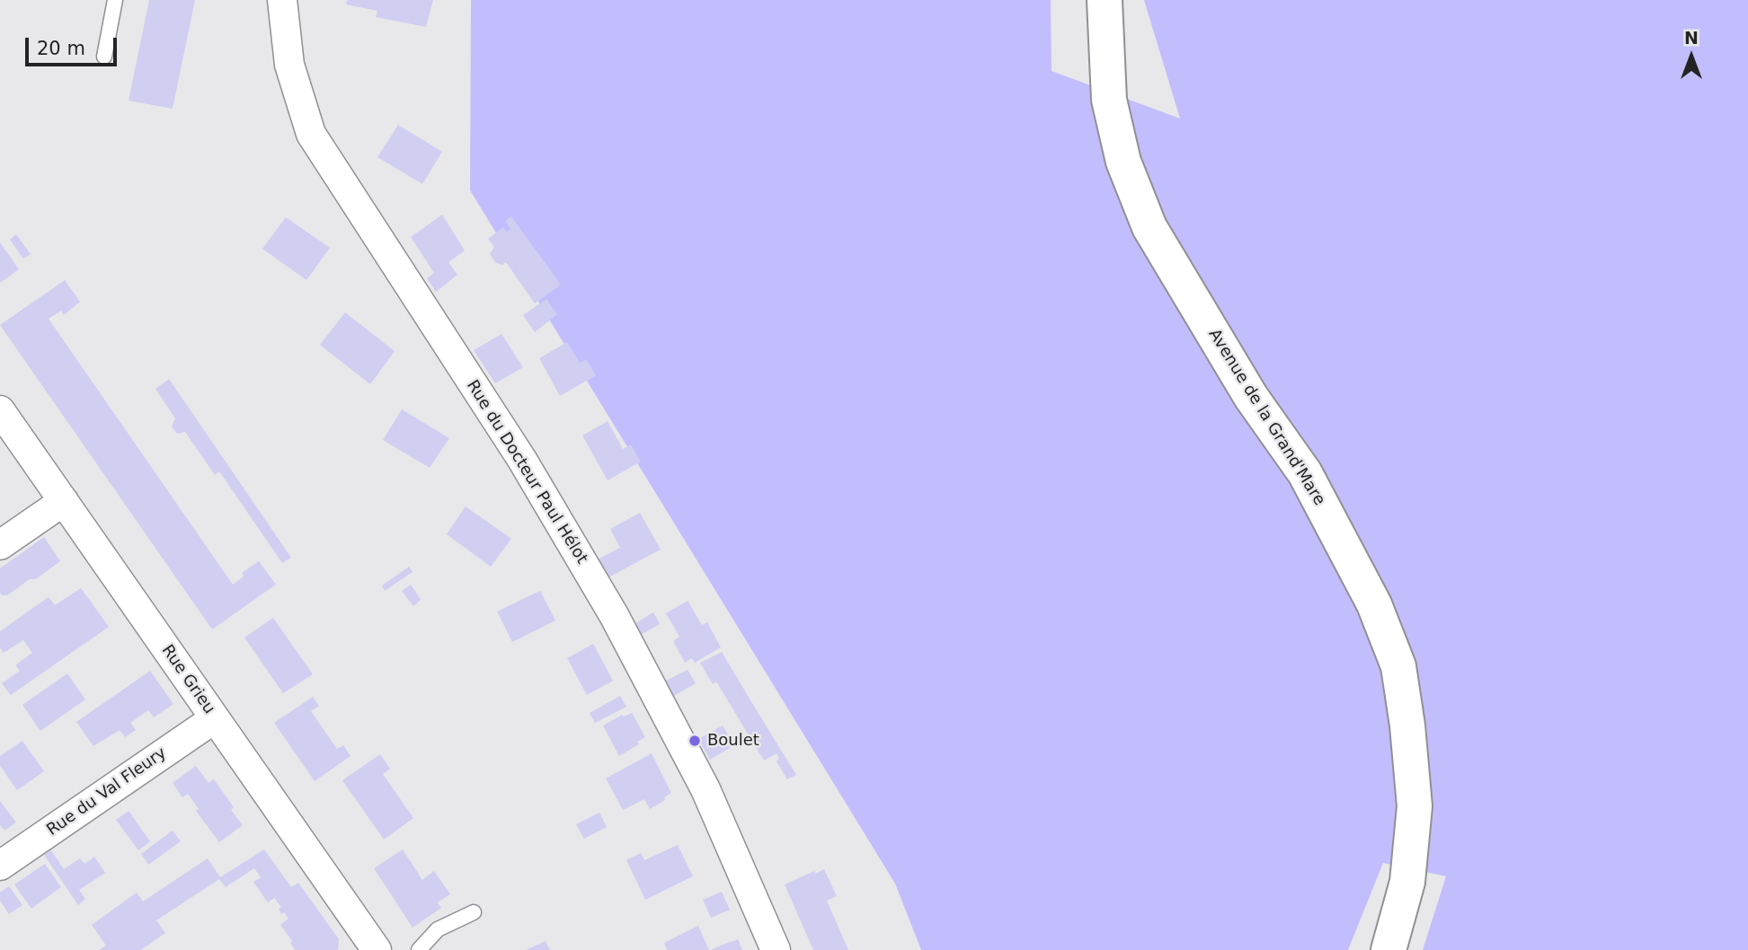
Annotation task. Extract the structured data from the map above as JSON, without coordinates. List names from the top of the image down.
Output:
{
  "streets": {
    "street": [
      "Avenue de la Grand'Mare",
      "Rue du Docteur Paul Hélot",
      "Rue Grieu",
      "Rue du Val Fleury"
    ]
  },
  "crossings": [
    ["Rue Grieu", "Rue du Val Fleury"]
  ],
  "places": ["Boulet"],
  "scale_bar": "20 m",
  "north": "top"
}
